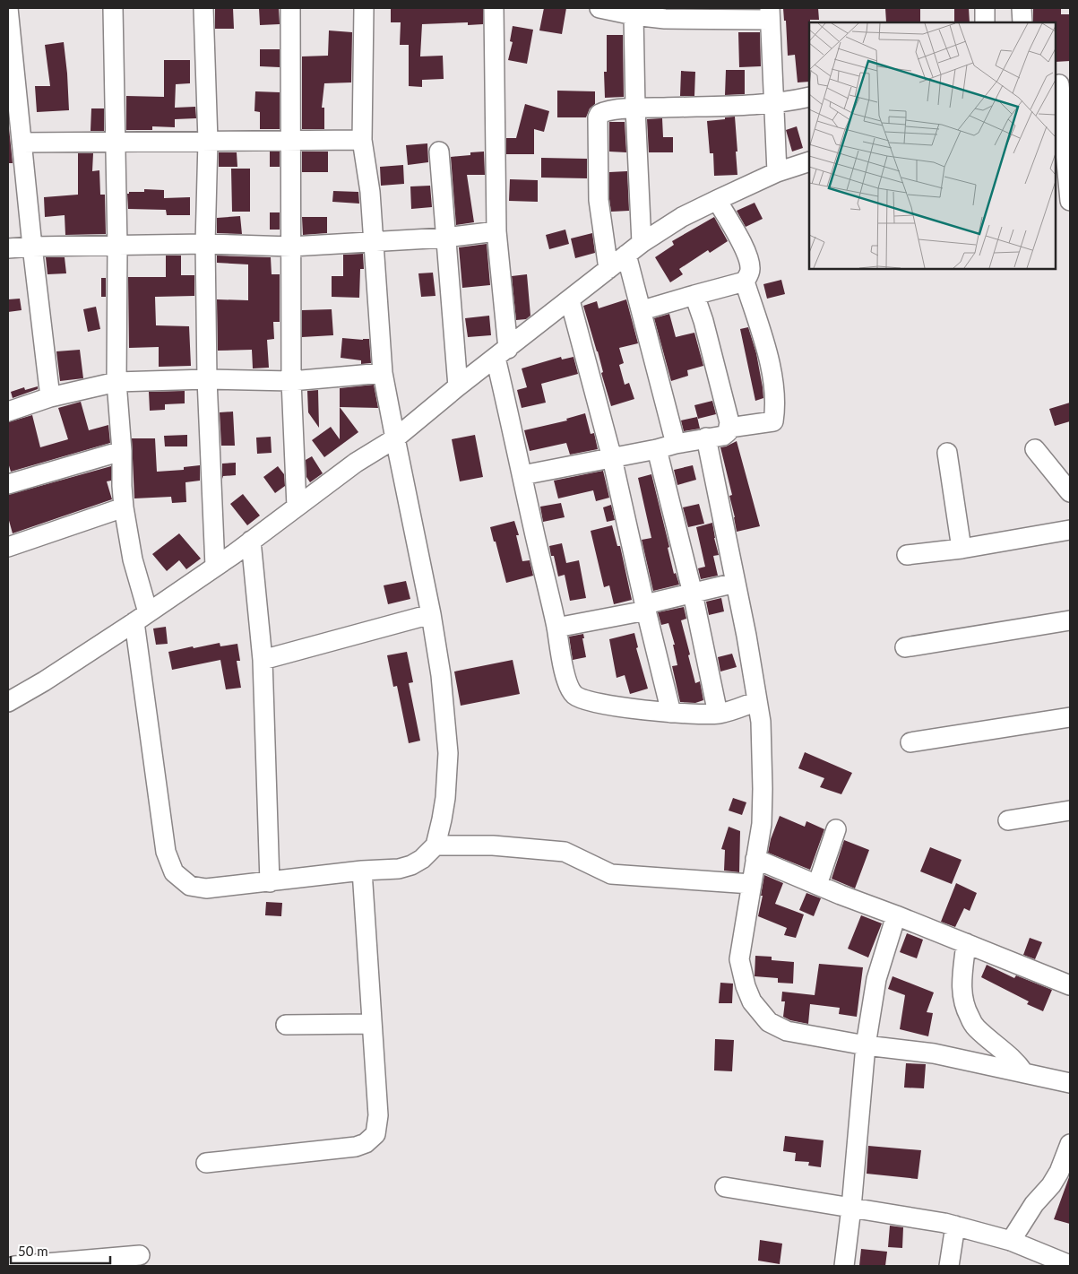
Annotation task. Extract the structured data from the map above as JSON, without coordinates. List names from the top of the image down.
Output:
{
  "scale_bar": "50 m"
}
